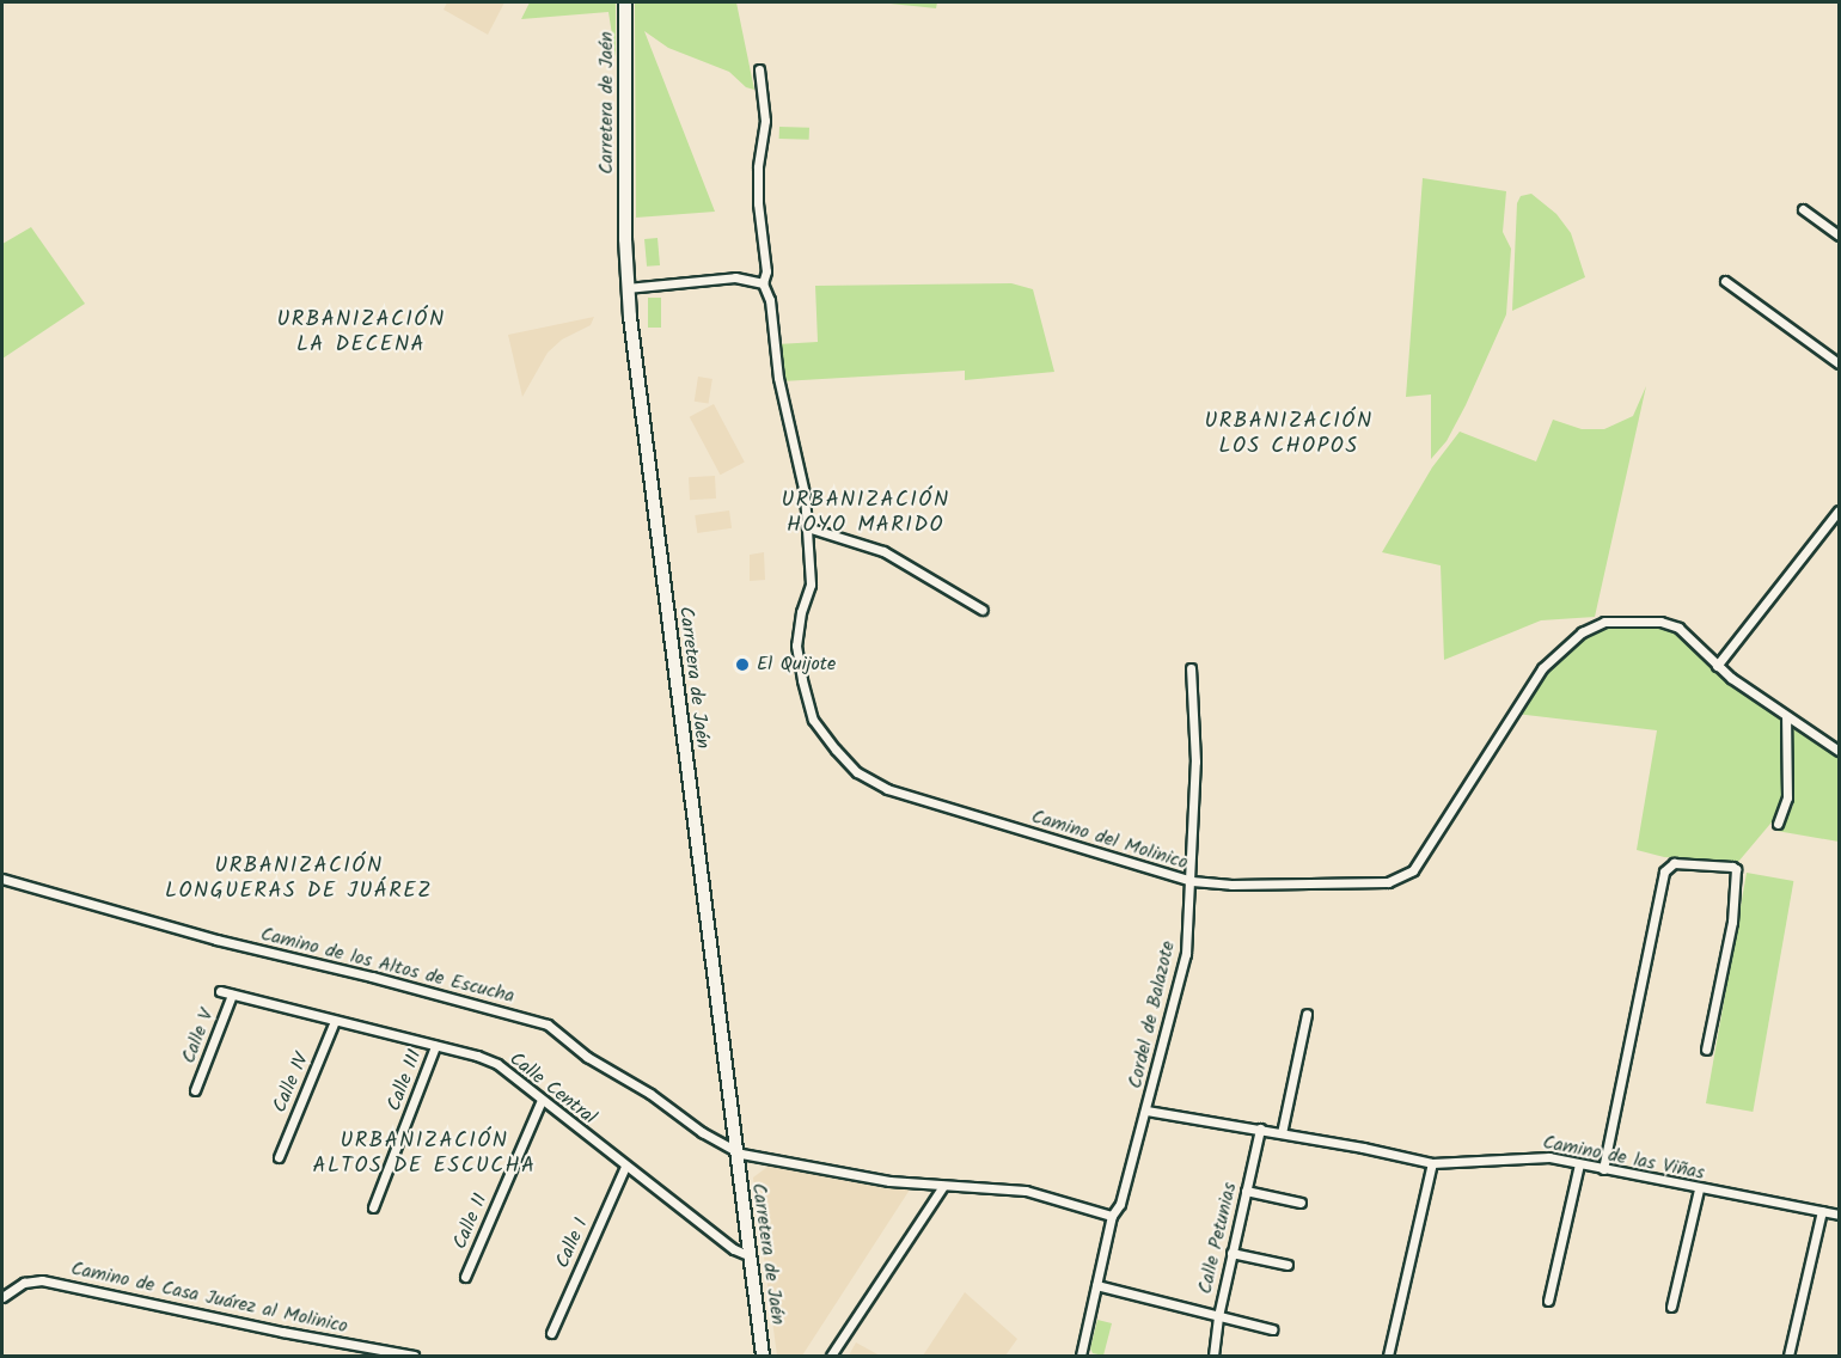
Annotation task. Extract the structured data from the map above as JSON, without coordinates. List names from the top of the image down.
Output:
{
  "streets": {
    "highway": ["Carretera de Jaén"],
    "street": [
      "Camino del Molinico",
      "Camino de los Altos de Escucha",
      "Cordel de Balazote",
      "Calle V",
      "Calle III",
      "Calle IV",
      "Calle Central",
      "Camino de las Viñas",
      "Calle II",
      "Calle Petunias",
      "Calle I",
      "Camino de Casa Juárez al Molinico"
    ]
  },
  "crossings": [
    ["Carretera de Jaén", "Camino de los Altos de Escucha"],
    ["Carretera de Jaén", "Calle Central"],
    ["Camino del Molinico", "Cordel de Balazote"],
    ["Camino de los Altos de Escucha", "Cordel de Balazote"],
    ["Cordel de Balazote", "Camino de las Viñas"],
    ["Calle V", "Calle Central"],
    ["Calle III", "Calle Central"],
    ["Calle IV", "Calle Central"],
    ["Calle Central", "Calle II"],
    ["Calle Central", "Calle I"],
    ["Camino de las Viñas", "Calle Petunias"]
  ],
  "districts": [
    "URBANIZACIÓN LA DECENA",
    "URBANIZACIÓN LOS CHOPOS",
    "URBANIZACIÓN HOYO MARIDO",
    "URBANIZACIÓN LONGUERAS DE JUÁREZ",
    "URBANIZACIÓN ALTOS DE ESCUCHA"
  ],
  "places": ["El Quijote"]
}
